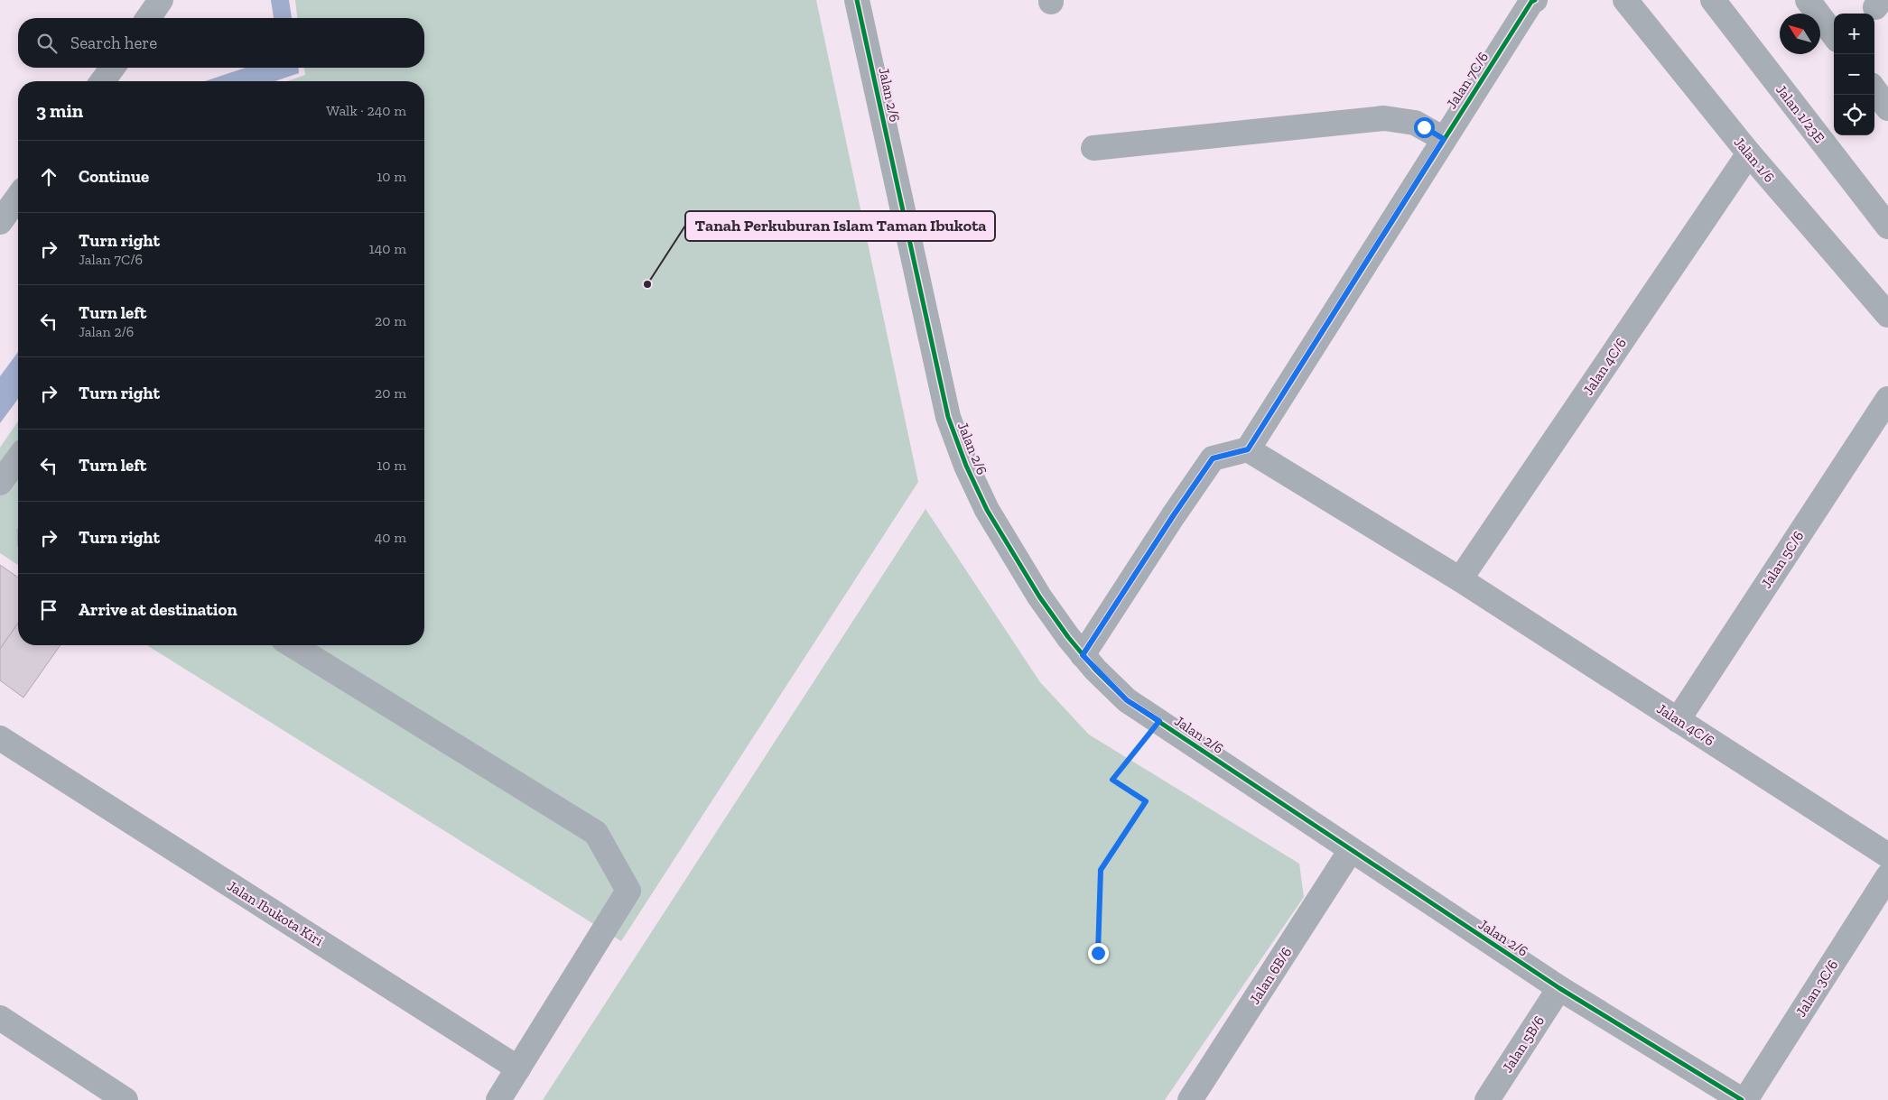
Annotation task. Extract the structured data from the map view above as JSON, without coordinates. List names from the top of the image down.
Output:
{
  "streets": {
    "street": [
      "Jalan 7C/6",
      "Jalan 2/6",
      "Jalan 1/23E",
      "Jalan 1/6",
      "Jalan 4C/6",
      "Jalan 5C/6",
      "Jalan Ibukota Kiri",
      "Jalan 6B/6",
      "Jalan 3C/6",
      "Jalan 5B/6"
    ]
  },
  "crossings": [
    ["Jalan 7C/6", "Jalan 4C/6"],
    ["Jalan 2/6", "Jalan 6B/6"],
    ["Jalan 2/6", "Jalan 5B/6"],
    ["Jalan 1/6", "Jalan 4C/6"],
    ["Jalan 4C/6", "Jalan 5C/6"]
  ],
  "places": ["Tanah Perkuburan Islam Taman Ibukota"],
  "north": "top left",
  "page": {
    "map_buttons": ["+", "−"],
    "search": "Search here",
    "heading": ["3 min", "Walk · 240 m"],
    "list": [
      ["Continue", "10 m"],
      ["Turn right", "Jalan 7C/6", "140 m"],
      ["Turn left", "Jalan 2/6", "20 m"],
      ["Turn right", "20 m"],
      ["Turn left", "10 m"],
      ["Turn right", "40 m"],
      "Arrive at destination"
    ]
  }
}
